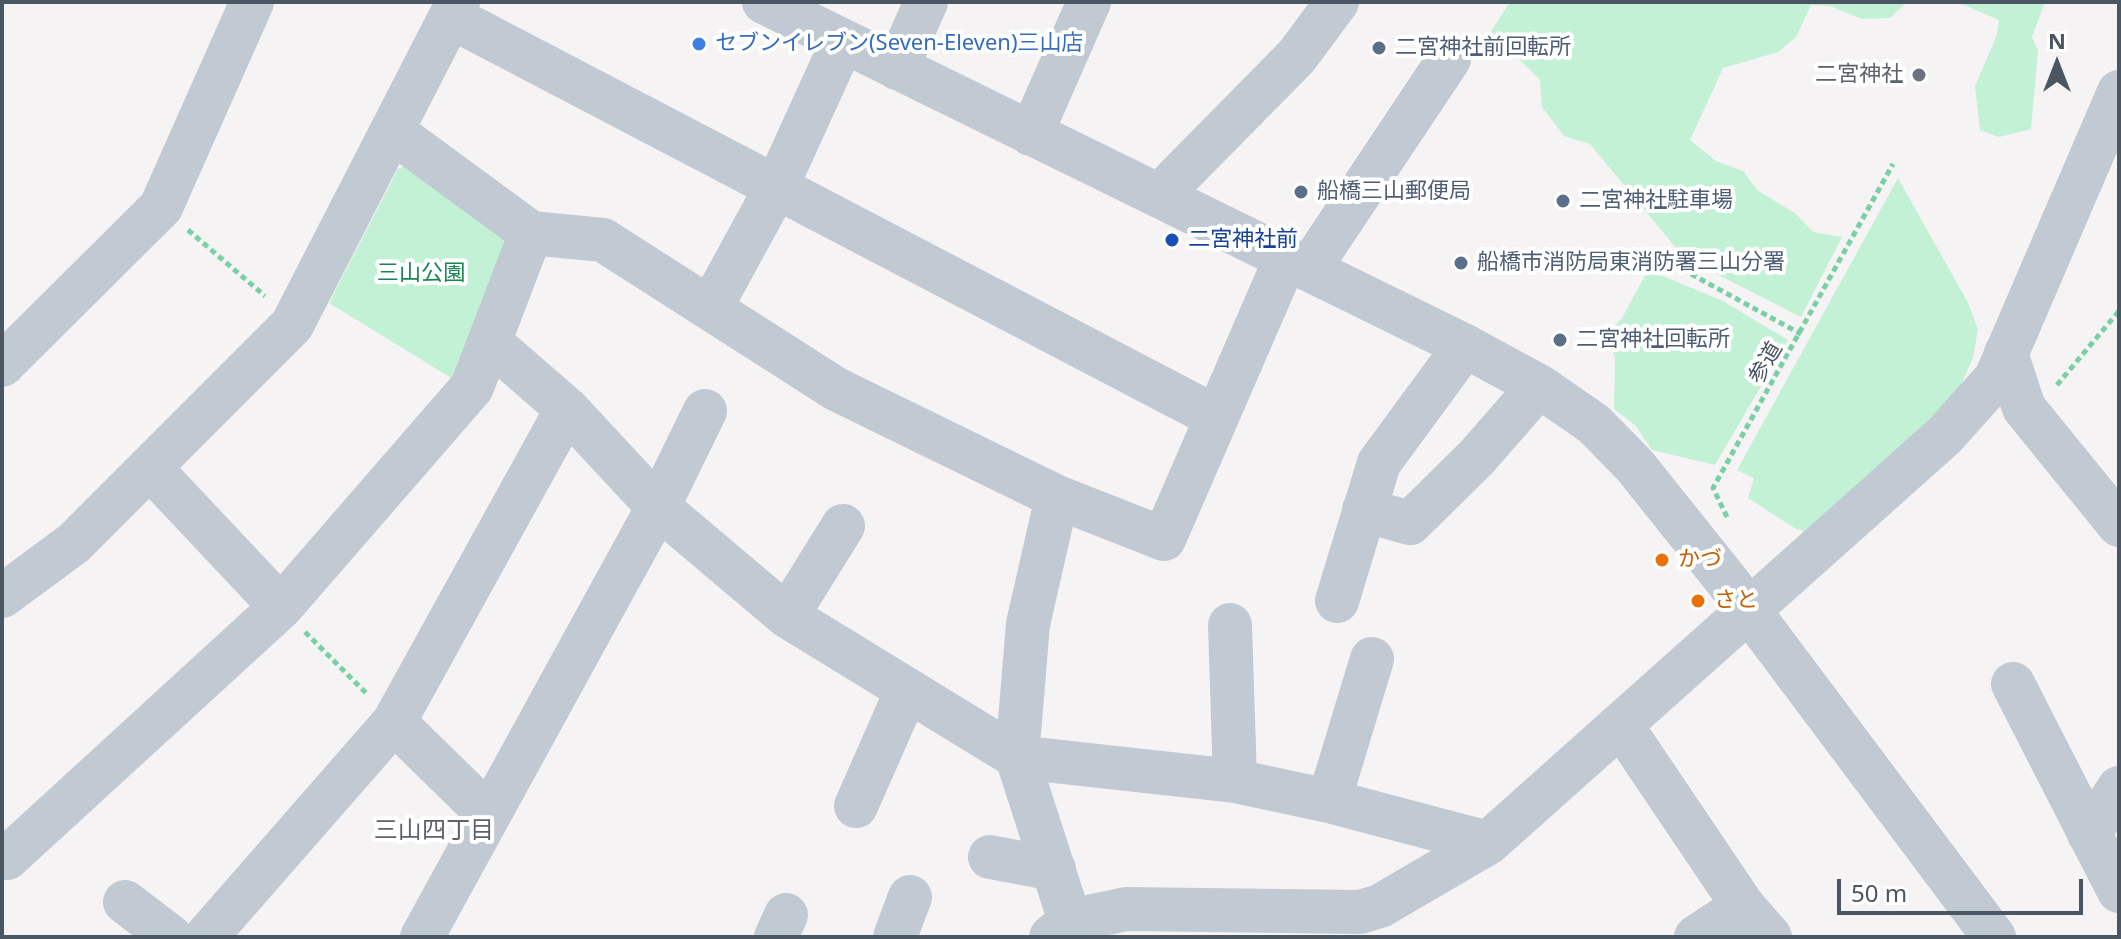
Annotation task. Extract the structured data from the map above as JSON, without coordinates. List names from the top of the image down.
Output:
{
  "streets": {
    "path": ["参道"]
  },
  "districts": ["三山四丁目"],
  "parks": ["三山公園"],
  "places": [
    "セブンイレブン(Seven-Eleven)三山店",
    "二宮神社前回転所",
    "二宮神社",
    "船橋三山郵便局",
    "二宮神社駐車場",
    "二宮神社前",
    "船橋市消防局東消防署三山分署",
    "二宮神社回転所",
    "かづ",
    "さと"
  ],
  "scale_bar": "50 m",
  "north": "top"
}
